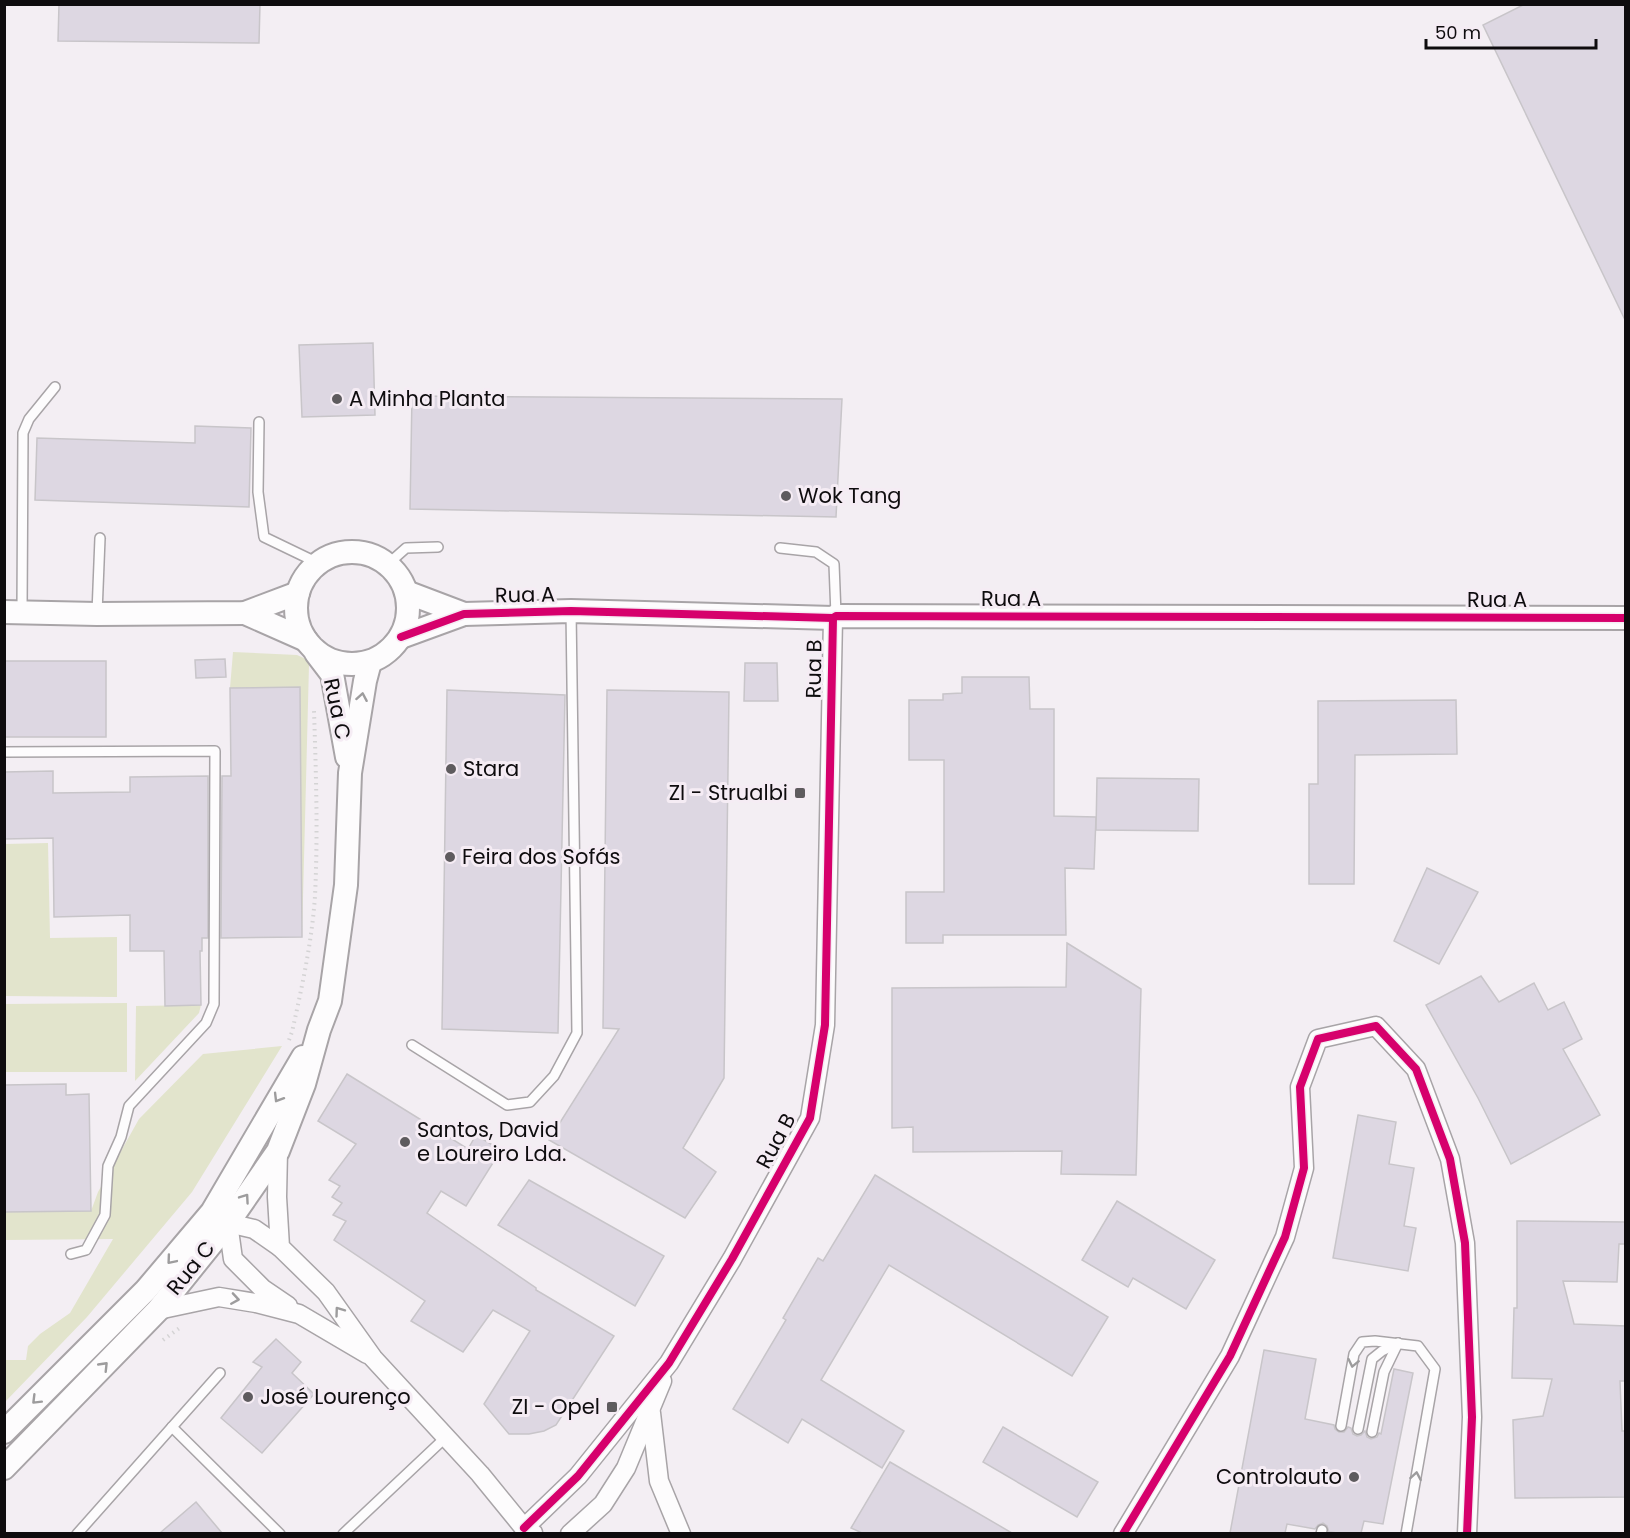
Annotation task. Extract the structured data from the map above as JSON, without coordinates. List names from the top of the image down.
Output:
{
  "streets": {
    "street": ["Rua A", "Rua B", "Rua C"]
  },
  "crossings": [
    ["Rua A", "Rua B"],
    ["Rua A", "Rua C"]
  ],
  "places": {
    "other": [
      "A Minha Planta",
      "Wok Tang",
      "Stara",
      "Feira dos Sofás",
      "Santos, David e Loureiro Lda.",
      "José Lourenço",
      "Controlauto"
    ],
    "transit": ["ZI - Strualbi", "ZI - Opel"]
  },
  "scale_bar": "50 m"
}
